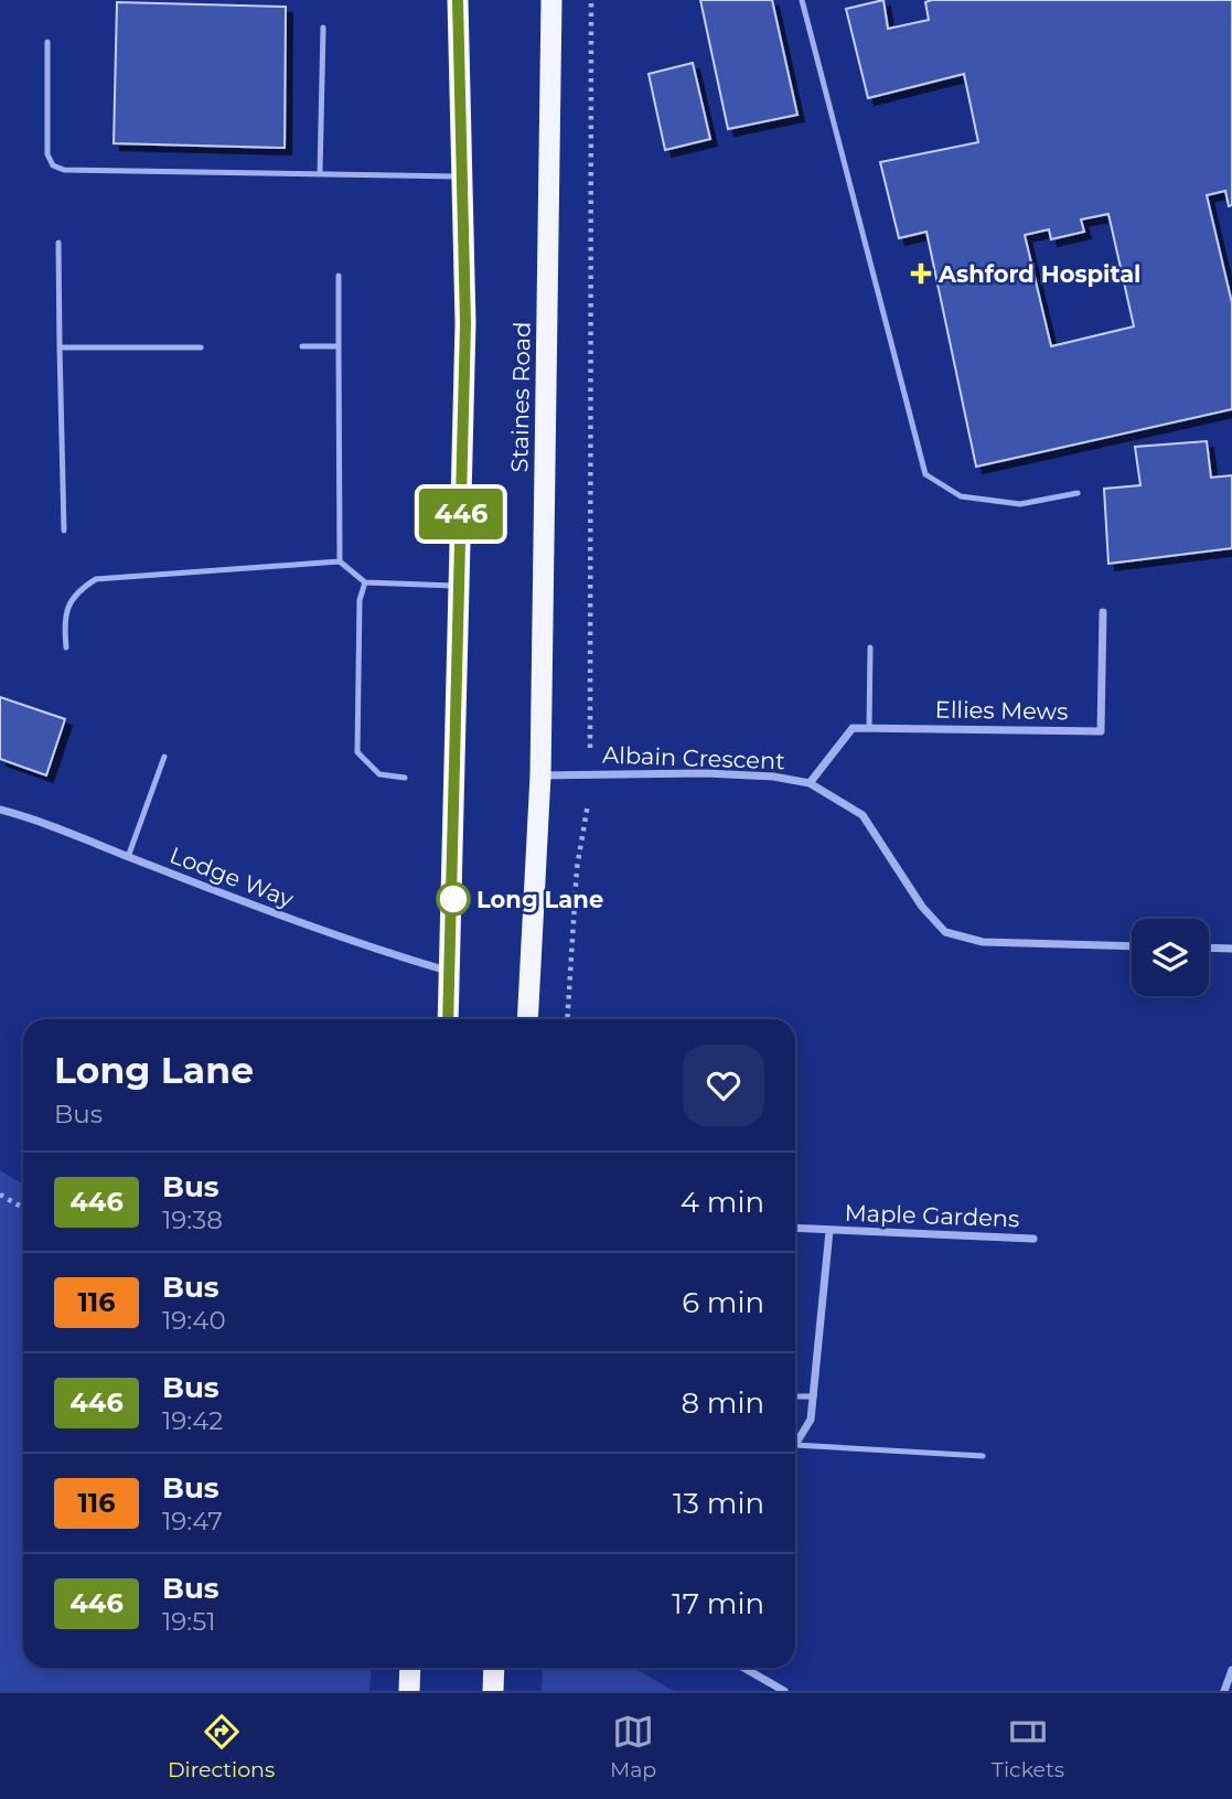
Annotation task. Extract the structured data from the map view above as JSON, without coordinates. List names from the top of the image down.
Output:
{
  "streets": {
    "highway": ["Staines Road"],
    "street": [
      "Ellies Mews",
      "Albain Crescent",
      "Lodge Way",
      "Maple Gardens"
    ]
  },
  "crossings": [
    ["Staines Road", "Albain Crescent"]
  ],
  "places": {
    "health": ["Ashford Hospital"],
    "other": ["Long Lane"]
  },
  "lines": ["bus line 446"],
  "page": {
    "on_map": "446",
    "heading": ["Long Lane", "Bus"],
    "list": [
      {
        "mark": "446",
        "name": "Bus",
        "note": "19:38",
        "value": "4 min"
      },
      {
        "mark": "116",
        "name": "Bus",
        "note": "19:40",
        "value": "6 min"
      },
      {
        "mark": "446",
        "name": "Bus",
        "note": "19:42",
        "value": "8 min"
      },
      {
        "mark": "116",
        "name": "Bus",
        "note": "19:47",
        "value": "13 min"
      },
      {
        "mark": "446",
        "name": "Bus",
        "note": "19:51",
        "value": "17 min"
      }
    ],
    "tabs": ["Directions", "Map", "Tickets"]
  }
}
